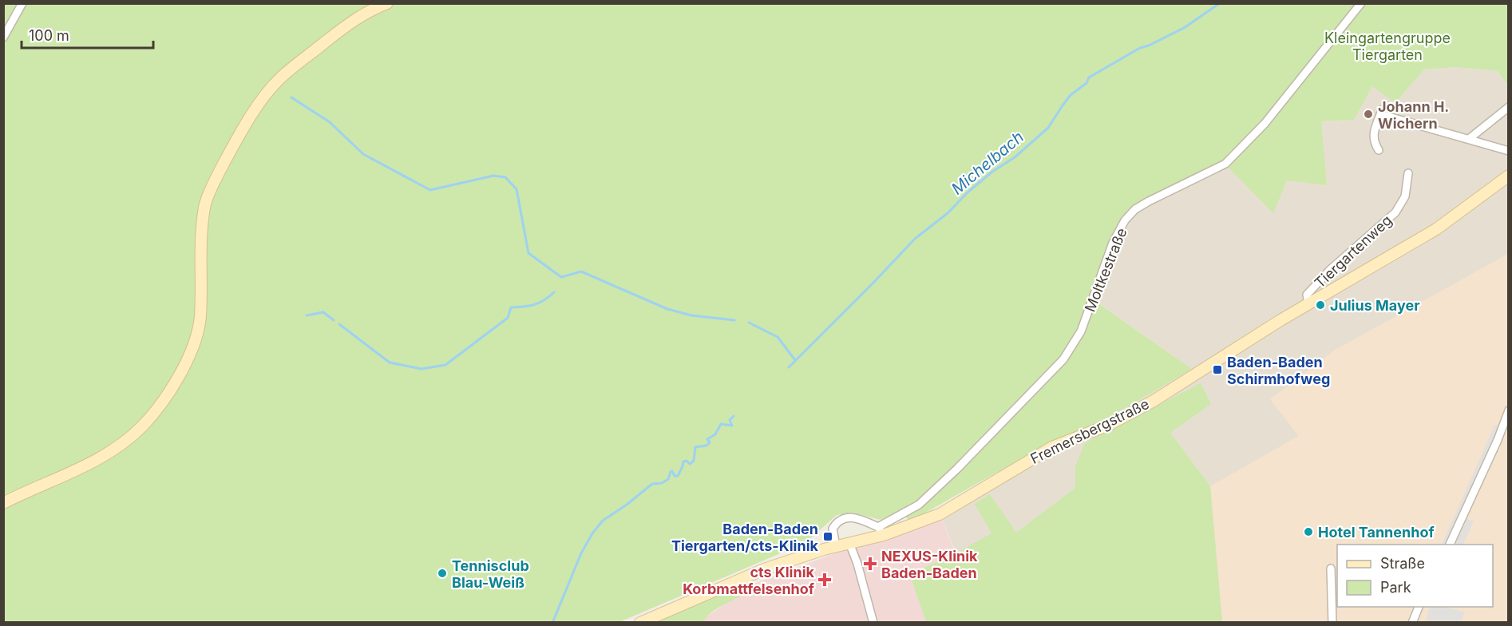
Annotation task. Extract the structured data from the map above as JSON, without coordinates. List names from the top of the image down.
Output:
{
  "streets": {
    "main road": ["Fremersbergstraße"],
    "street": ["Tiergartenweg", "Moltkestraße"]
  },
  "crossings": [
    ["Tiergartenweg", "Fremersbergstraße"],
    ["Moltkestraße", "Fremersbergstraße"]
  ],
  "water": ["Michelbach"],
  "parks": ["Kleingartengruppe Tiergarten"],
  "places": {
    "other": [
      "Johann H. Wichern",
      "Julius Mayer",
      "Hotel Tannenhof",
      "Tennisclub Blau-Weiß"
    ],
    "transit": ["Baden-Baden Schirmhofweg", "Baden-Baden Tiergarten/cts-Klinik"],
    "health": ["NEXUS-Klinik Baden-Baden", "cts Klinik Korbmattfelsenhof"]
  },
  "legend": ["Straße", "Park"],
  "scale_bar": "100 m"
}
